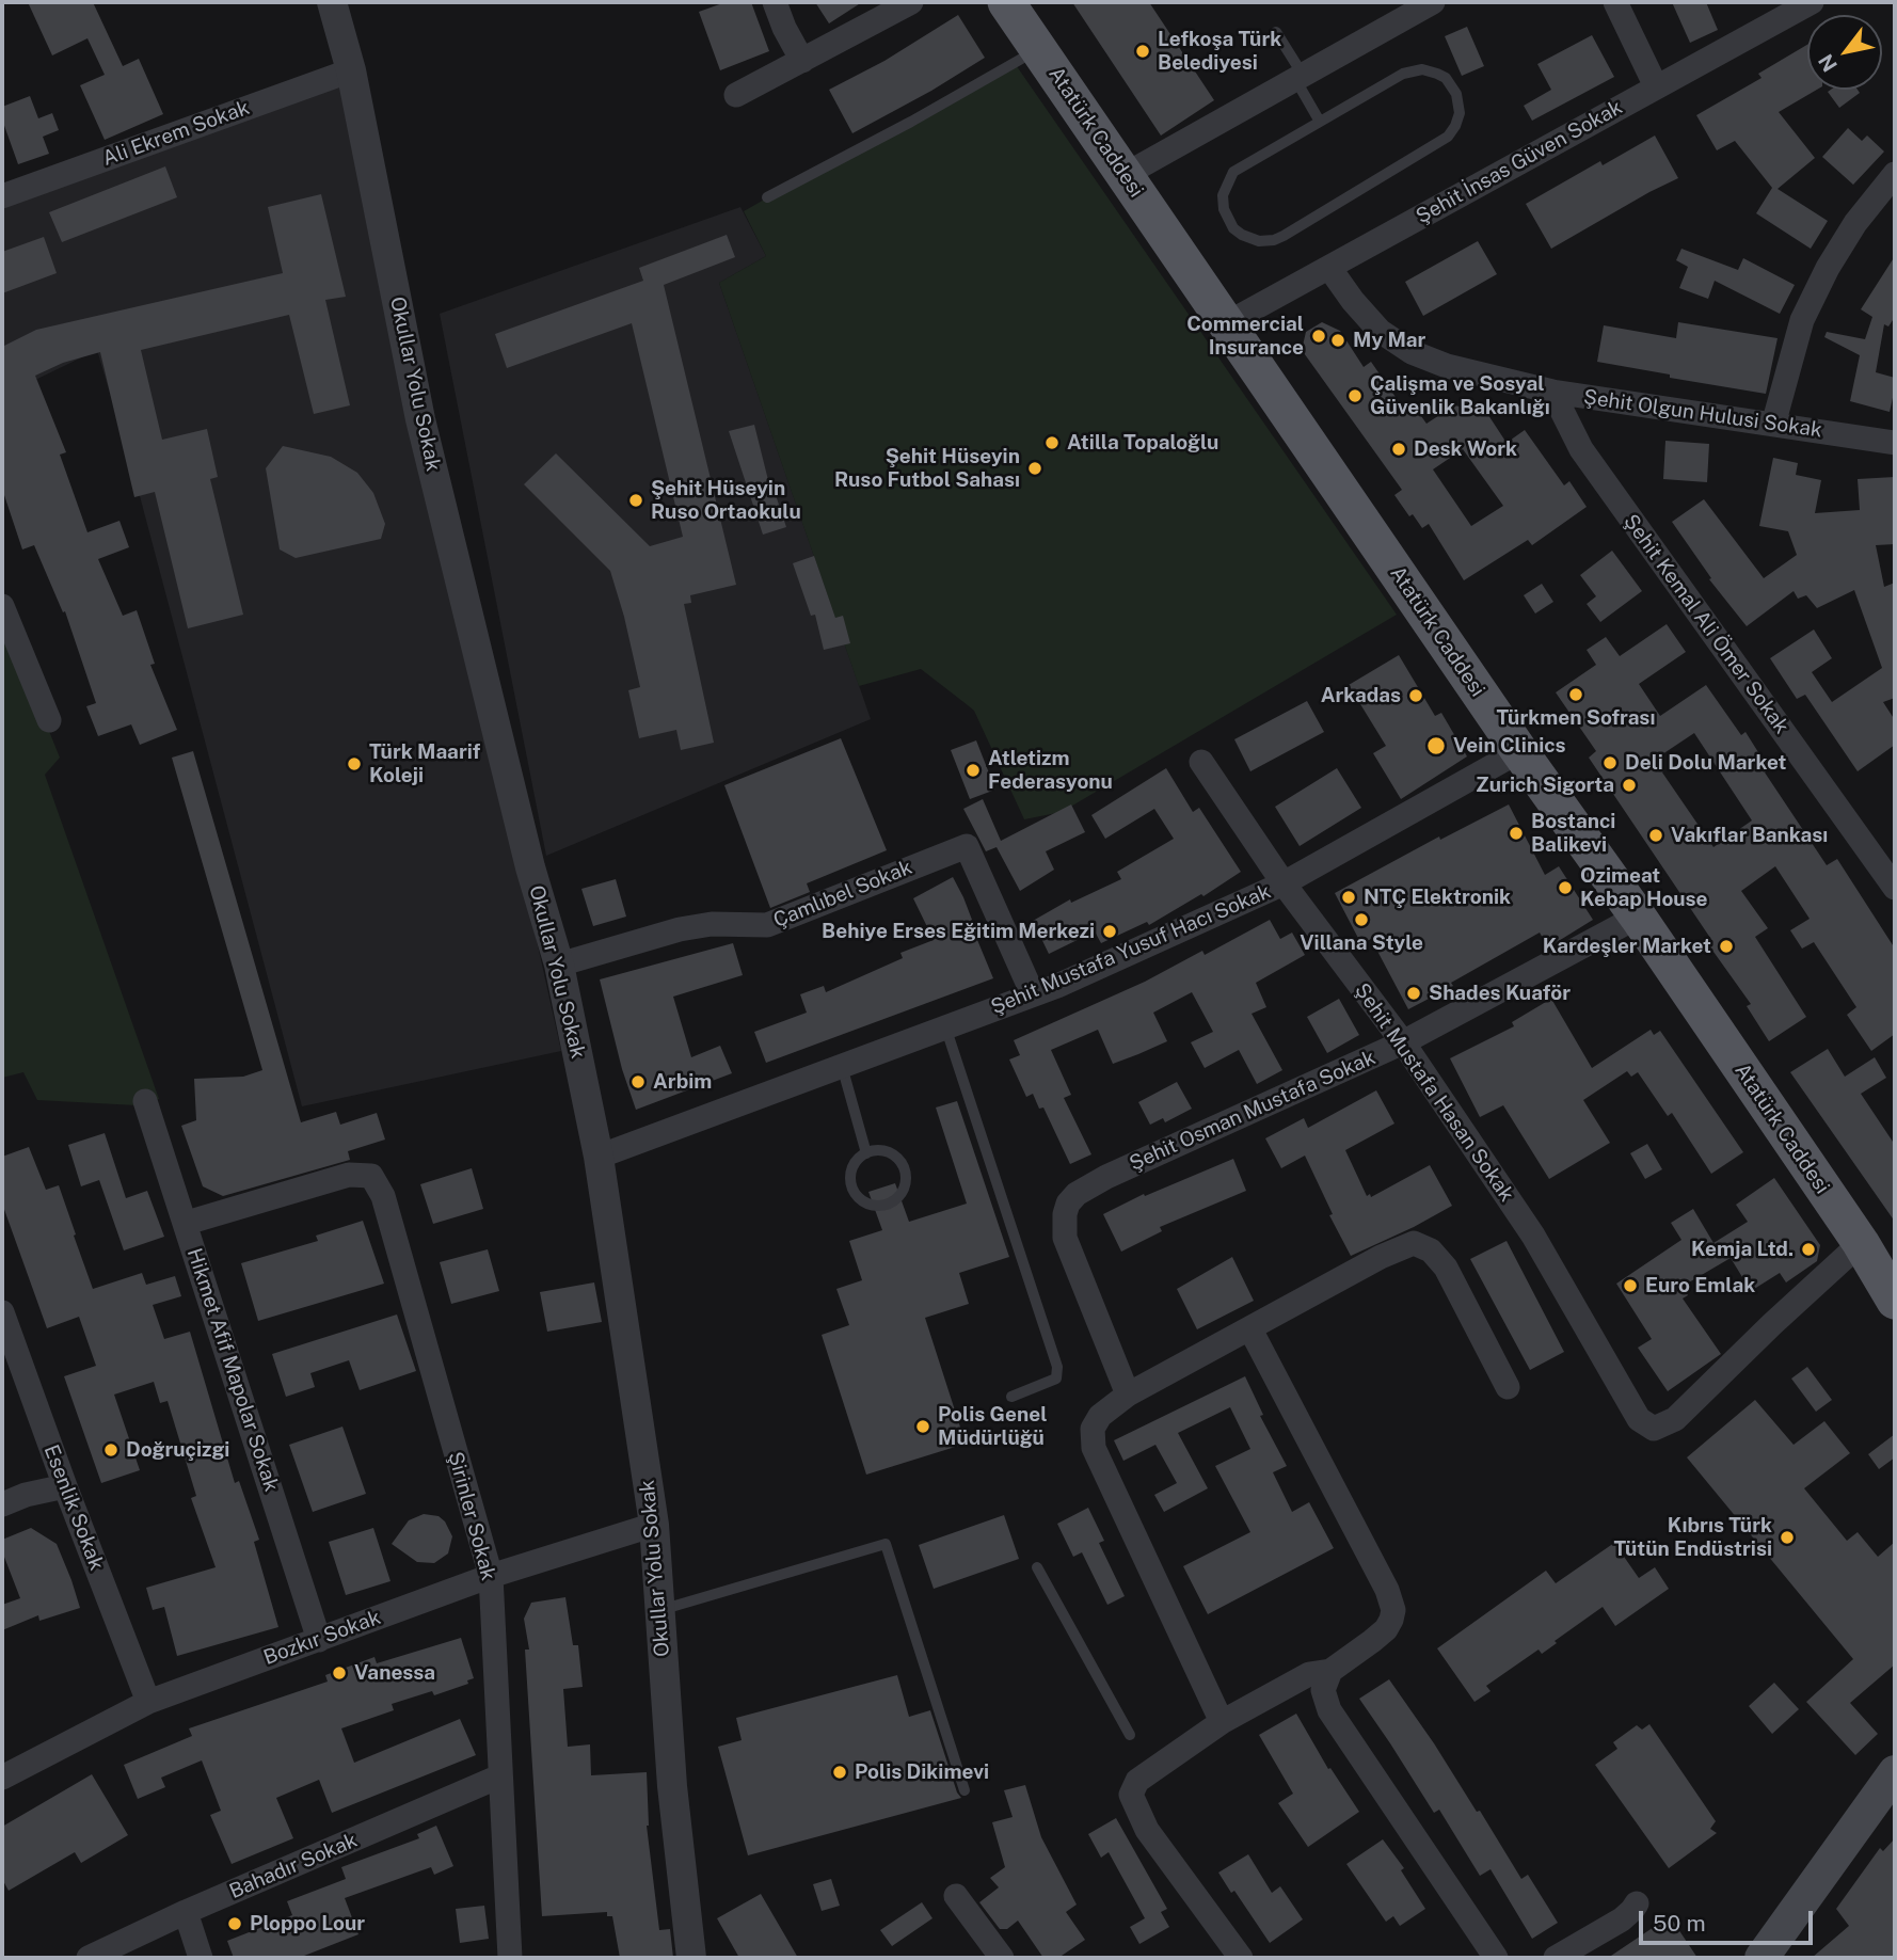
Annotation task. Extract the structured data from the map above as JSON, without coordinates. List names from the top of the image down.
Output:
{
  "streets": {
    "main road": ["Atatürk Caddesi"],
    "street": [
      "Ali Ekrem Sokak",
      "Şehit İnsas Güven Sokak",
      "Okullar Yolu Sokak",
      "Şehit Olgun Hulusi Sokak",
      "Şehit Kemal Ali Ömer Sokak",
      "Çamlıbel Sokak",
      "Şehit Mustafa Yusuf Hacı Sokak",
      "Şehit Mustafa Hasan Sokak",
      "Şehit Osman Mustafa Sokak",
      "Hikmet Afif Mapolar Sokak",
      "Esenlik Sokak",
      "Şirinler Sokak",
      "Bozkır Sokak",
      "Bahadır Sokak"
    ]
  },
  "crossings": [
    ["Atatürk Caddesi", "Şehit İnsas Güven Sokak"],
    ["Atatürk Caddesi", "Şehit Mustafa Yusuf Hacı Sokak"],
    ["Atatürk Caddesi", "Şehit Mustafa Hasan Sokak"],
    ["Atatürk Caddesi", "Şehit Osman Mustafa Sokak"],
    ["Ali Ekrem Sokak", "Okullar Yolu Sokak"],
    ["Şehit İnsas Güven Sokak", "Şehit Olgun Hulusi Sokak"],
    ["Okullar Yolu Sokak", "Çamlıbel Sokak"],
    ["Okullar Yolu Sokak", "Şehit Mustafa Yusuf Hacı Sokak"],
    ["Okullar Yolu Sokak", "Bozkır Sokak"],
    ["Şehit Olgun Hulusi Sokak", "Şehit Kemal Ali Ömer Sokak"],
    ["Çamlıbel Sokak", "Şehit Mustafa Yusuf Hacı Sokak"],
    ["Şehit Mustafa Yusuf Hacı Sokak", "Şehit Mustafa Hasan Sokak"],
    ["Şehit Mustafa Hasan Sokak", "Şehit Osman Mustafa Sokak"],
    ["Hikmet Afif Mapolar Sokak", "Şirinler Sokak"],
    ["Hikmet Afif Mapolar Sokak", "Bozkır Sokak"],
    ["Esenlik Sokak", "Bozkır Sokak"],
    ["Şirinler Sokak", "Bozkır Sokak"],
    ["Şirinler Sokak", "Bahadır Sokak"]
  ],
  "places": [
    "Lefkoşa Türk Belediyesi",
    "Commercial Insurance",
    "My Mar",
    "Çalişma ve Sosyal Güvenlik Bakanlığı",
    "Atilla Topaloğlu",
    "Desk Work",
    "Şehit Hüseyin Ruso Futbol Sahası",
    "Şehit Hüseyin Ruso Ortaokulu",
    "Türkmen Sofrası",
    "Arkadas",
    "Vein Clinics",
    "Deli Dolu Market",
    "Türk Maarif Koleji",
    "Atletizm Federasyonu",
    "Zurich Sigorta",
    "Bostanci Balikevi",
    "Vakıflar Bankası",
    "Ozimeat Kebap House",
    "NTÇ Elektronik",
    "Villana Style",
    "Behiye Erses Eğitim Merkezi",
    "Kardeşler Market",
    "Shades Kuaför",
    "Arbim",
    "Kemja Ltd.",
    "Euro Emlak",
    "Polis Genel Müdürlüğü",
    "Doğruçizgi",
    "Kıbrıs Türk Tütün Endüstrisi",
    "Vanessa",
    "Polis Dikimevi",
    "Ploppo Lour"
  ],
  "scale_bar": "50 m",
  "north": "bottom left"
}
